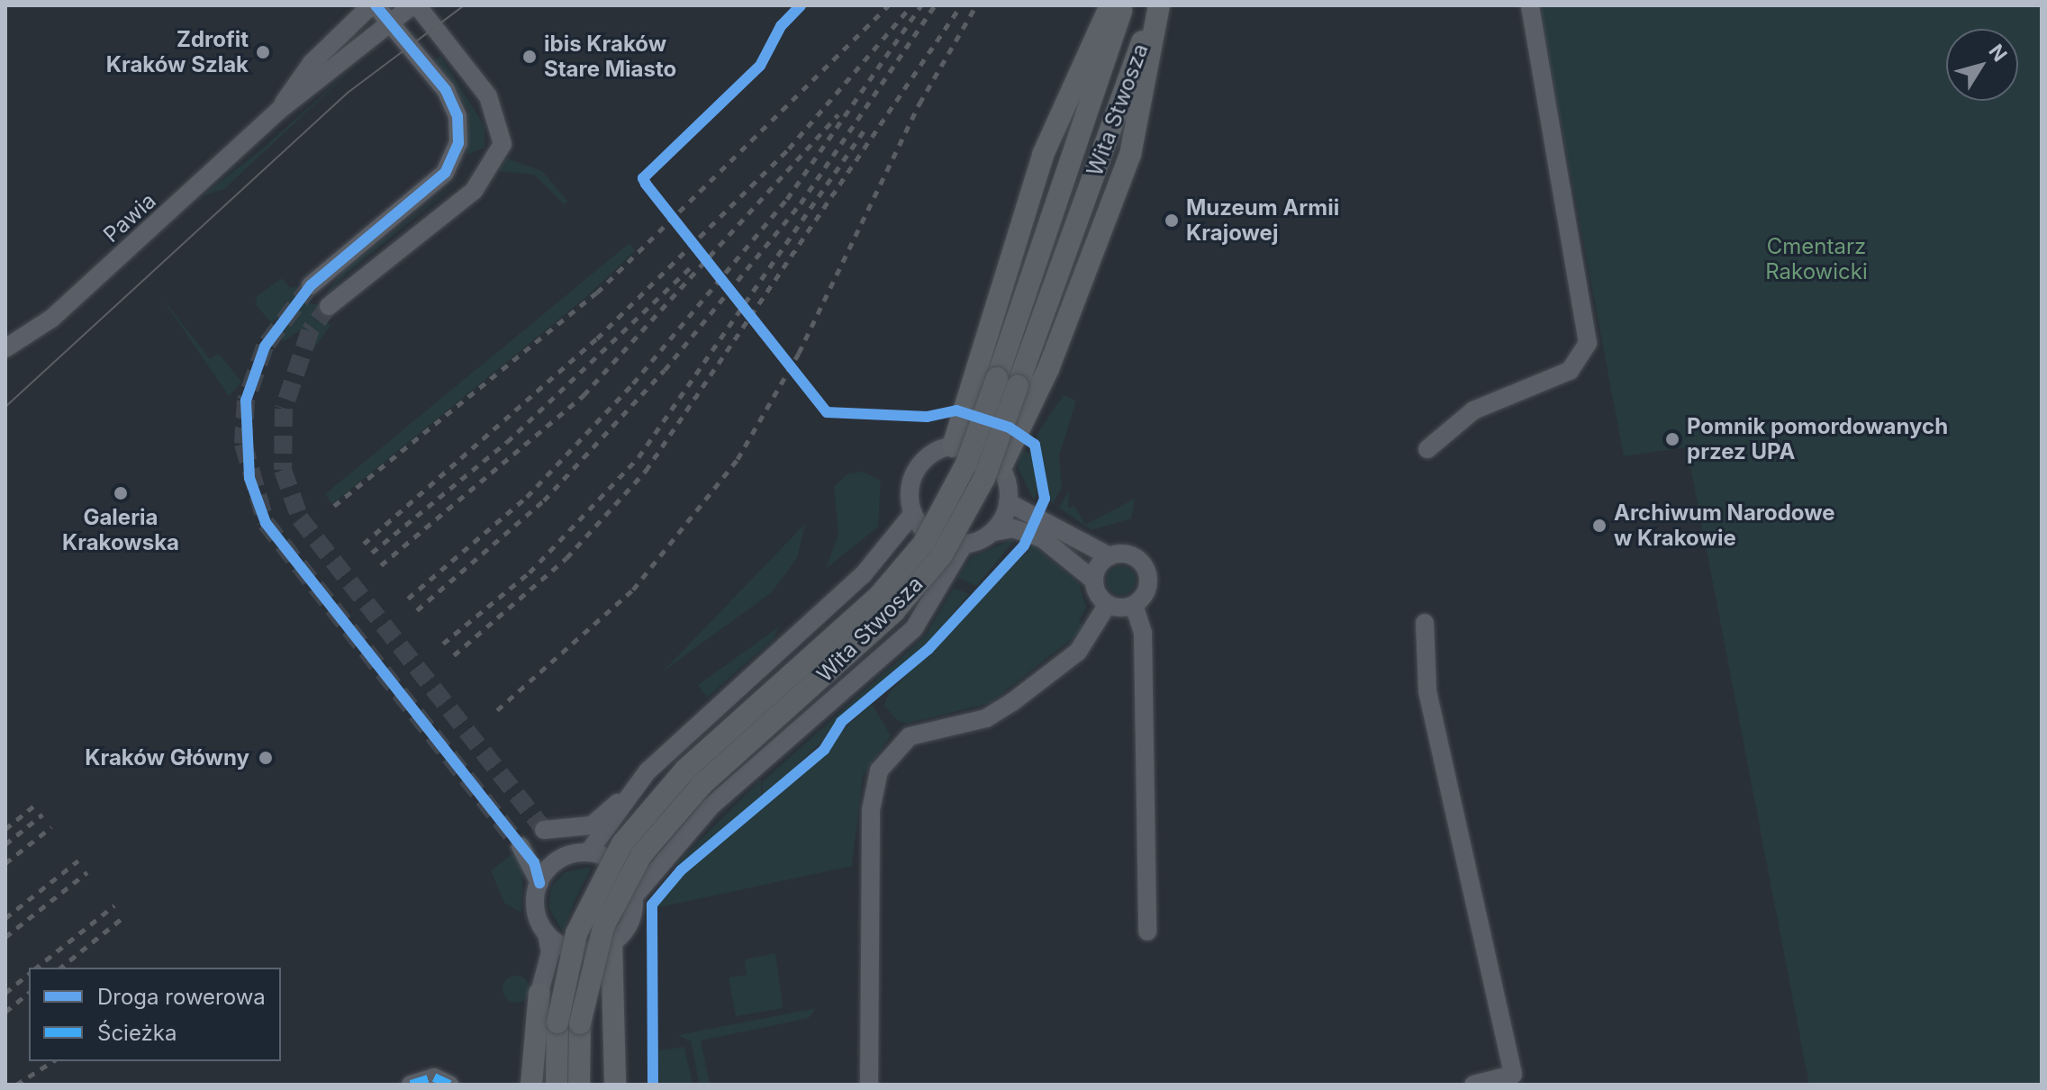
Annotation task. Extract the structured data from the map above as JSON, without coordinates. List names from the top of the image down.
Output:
{
  "streets": {
    "main road": ["Wita Stwosza"],
    "street": ["Pawia"]
  },
  "parks": ["Cmentarz Rakowicki"],
  "places": [
    "Zdrofit Kraków Szlak",
    "ibis Kraków Stare Miasto",
    "Muzeum Armii Krajowej",
    "Pomnik pomordowanych przez UPA",
    "Galeria Krakowska",
    "Archiwum Narodowe w Krakowie",
    "Kraków Główny"
  ],
  "legend": ["Droga rowerowa", "Ścieżka"],
  "north": "top right"
}
